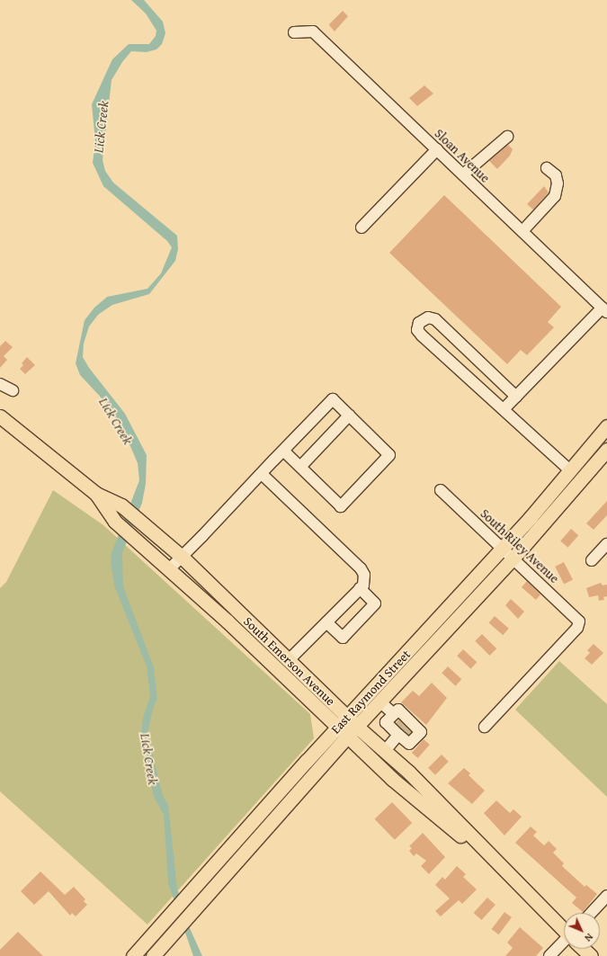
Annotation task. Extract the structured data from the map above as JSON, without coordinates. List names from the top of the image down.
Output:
{
  "streets": {
    "main road": ["South Emerson Avenue", "East Raymond Street"],
    "street": ["Sloan Avenue", "South Riley Avenue"]
  },
  "crossings": [
    ["South Riley Avenue", "East Raymond Street"],
    ["South Emerson Avenue", "East Raymond Street"]
  ],
  "water": ["Lick Creek"],
  "north": "bottom right"
}
